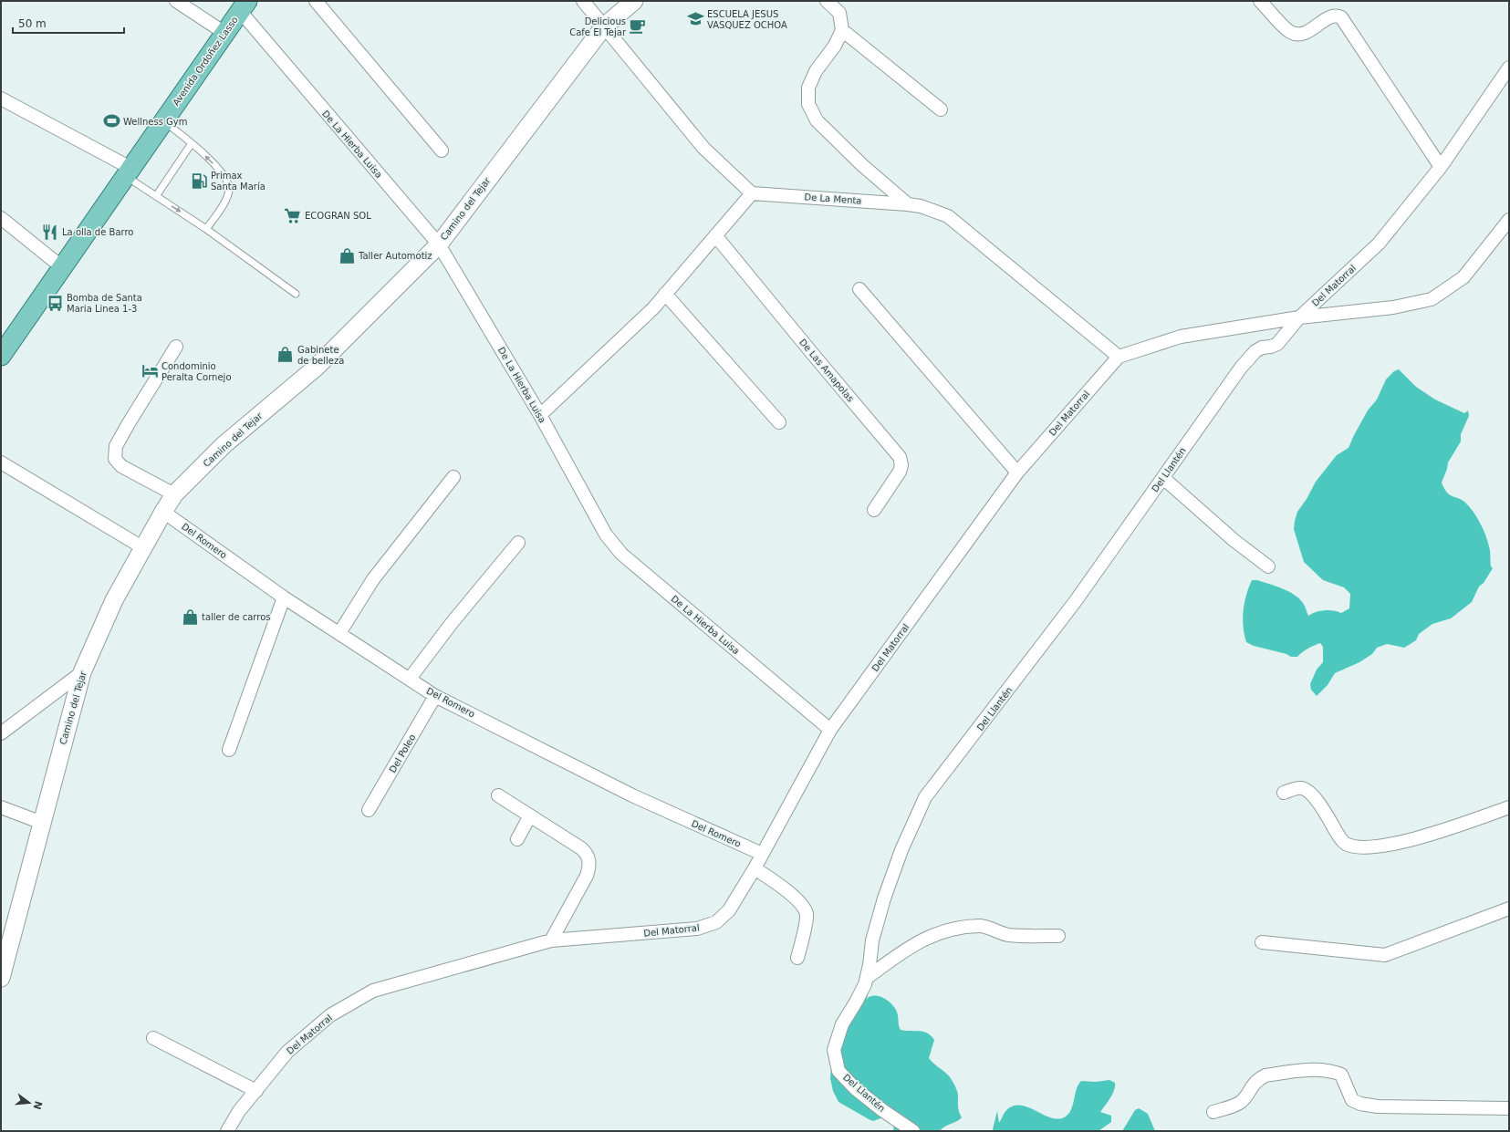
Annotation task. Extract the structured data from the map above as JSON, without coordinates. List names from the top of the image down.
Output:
{
  "streets": {
    "main road": ["Avenida Ordoñez Lasso"],
    "street": [
      "De La Hierba Luisa",
      "De La Menta",
      "Camino del Tejar",
      "Del Matorral",
      "De Las Amapolas",
      "Del Llantén",
      "Del Romero",
      "Del Poleo"
    ]
  },
  "crossings": [
    ["Avenida Ordoñez Lasso", "De La Hierba Luisa"],
    ["De La Hierba Luisa", "Camino del Tejar"],
    ["De La Hierba Luisa", "Del Matorral"],
    ["De La Menta", "Del Matorral"],
    ["Camino del Tejar", "Del Romero"],
    ["Del Matorral", "Del Llantén"],
    ["Del Matorral", "Del Romero"],
    ["Del Romero", "Del Poleo"]
  ],
  "places": {
    "school or university": ["ESCUELA JESUS VASQUEZ OCHOA"],
    "cafe": ["Delicious Cafe El Tejar"],
    "sports": ["Wellness Gym"],
    "fuel station": ["Primax Santa María"],
    "supermarket": ["ECOGRAN SOL"],
    "restaurant": ["La olla de Barro"],
    "shop": ["Taller Automotiz", "Gabinete de belleza", "taller de carros"],
    "bus stop": ["Bomba de Santa Maria Linea 1-3"],
    "hotel": ["Condominio Peralta Cornejo"]
  },
  "scale_bar": "50 m",
  "north": "right"
}
